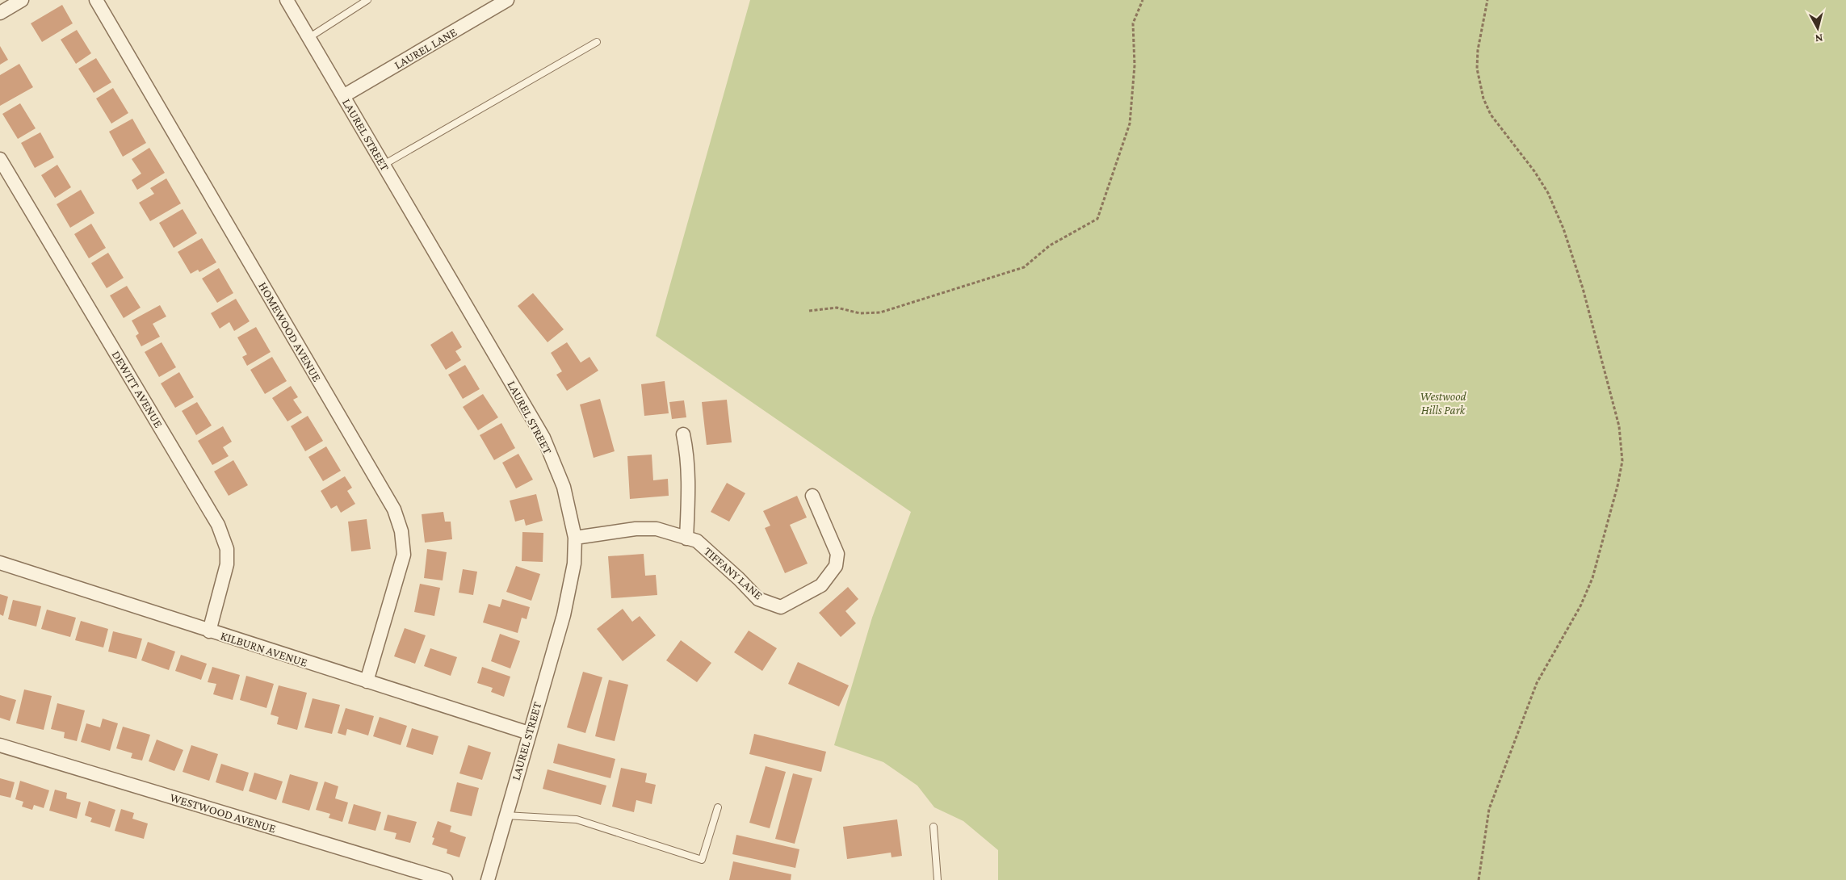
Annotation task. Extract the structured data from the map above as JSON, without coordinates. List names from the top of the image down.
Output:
{
  "streets": {
    "street": [
      "LAUREL LANE",
      "LAUREL STREET",
      "HOMEWOOD AVENUE",
      "DEWITT AVENUE",
      "TIFFANY LANE",
      "KILBURN AVENUE",
      "WESTWOOD AVENUE"
    ]
  },
  "crossings": [
    ["LAUREL LANE", "LAUREL STREET"],
    ["LAUREL STREET", "TIFFANY LANE"],
    ["LAUREL STREET", "KILBURN AVENUE"],
    ["HOMEWOOD AVENUE", "KILBURN AVENUE"],
    ["DEWITT AVENUE", "KILBURN AVENUE"]
  ],
  "parks": ["Westwood Hills Park"],
  "north": "bottom"
}
